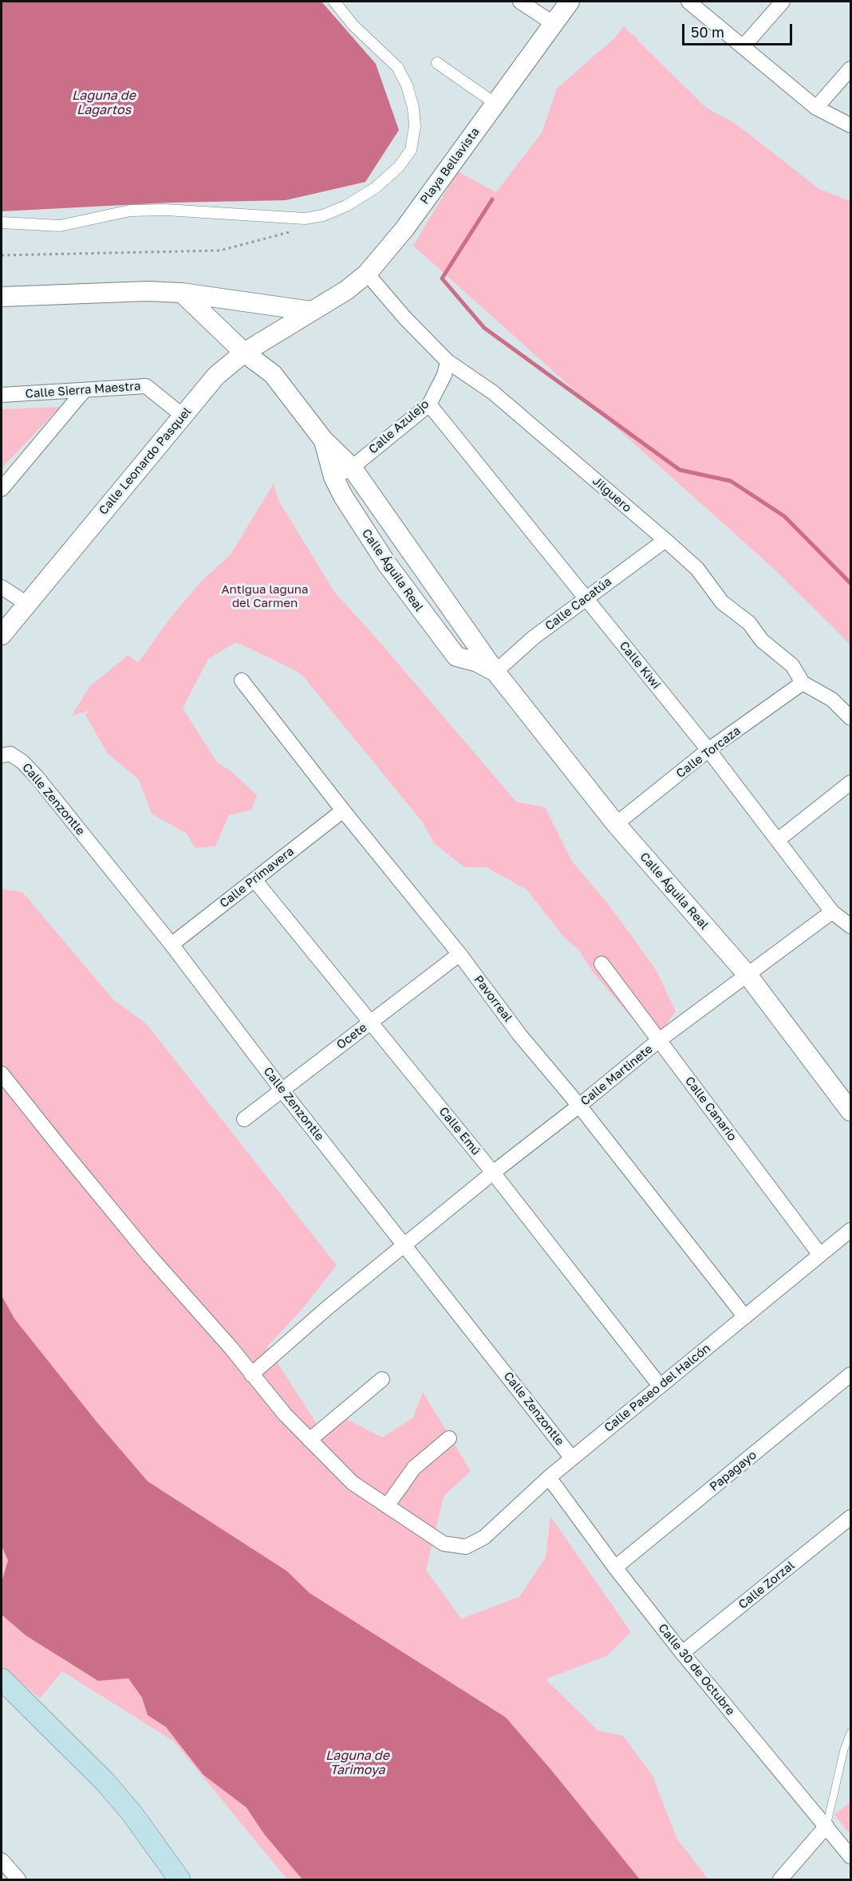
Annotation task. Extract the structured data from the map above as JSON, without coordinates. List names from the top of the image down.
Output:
{
  "streets": {
    "street": [
      "Playa Bellavista",
      "Calle Sierra Maestra",
      "Calle Azulejo",
      "Calle Leonardo Pasquel",
      "Jilguero",
      "Calle Águila Real",
      "Calle Cacatúa",
      "Calle Kiwi",
      "Calle Torcaza",
      "Calle Zenzontle",
      "Calle Primavera",
      "Pavorreal",
      "Ocete",
      "Calle Martinete",
      "Calle Canario",
      "Calle Emú",
      "Calle Paseo del Halcón",
      "Papagayo",
      "Calle Zorzal",
      "Calle 30 de Octubre"
    ]
  },
  "crossings": [
    ["Playa Bellavista", "Calle Leonardo Pasquel"],
    ["Playa Bellavista", "Jilguero"],
    ["Calle Sierra Maestra", "Calle Leonardo Pasquel"],
    ["Calle Azulejo", "Jilguero"],
    ["Calle Azulejo", "Calle Águila Real"],
    ["Calle Azulejo", "Calle Kiwi"],
    ["Calle Leonardo Pasquel", "Calle Águila Real"],
    ["Jilguero", "Calle Cacatúa"],
    ["Jilguero", "Calle Torcaza"],
    ["Calle Águila Real", "Calle Cacatúa"],
    ["Calle Águila Real", "Calle Torcaza"],
    ["Calle Águila Real", "Calle Martinete"],
    ["Calle Cacatúa", "Calle Kiwi"],
    ["Calle Kiwi", "Calle Torcaza"],
    ["Calle Kiwi", "Calle Martinete"],
    ["Calle Zenzontle", "Calle Primavera"],
    ["Calle Zenzontle", "Ocete"],
    ["Calle Zenzontle", "Calle Martinete"],
    ["Calle Zenzontle", "Calle Paseo del Halcón"],
    ["Calle Primavera", "Pavorreal"],
    ["Calle Primavera", "Calle Emú"],
    ["Pavorreal", "Ocete"],
    ["Pavorreal", "Calle Martinete"],
    ["Pavorreal", "Calle Paseo del Halcón"],
    ["Ocete", "Calle Emú"],
    ["Calle Martinete", "Calle Canario"],
    ["Calle Martinete", "Calle Emú"],
    ["Calle Canario", "Calle Paseo del Halcón"],
    ["Calle Emú", "Calle Paseo del Halcón"],
    ["Calle Paseo del Halcón", "Calle 30 de Octubre"],
    ["Papagayo", "Calle 30 de Octubre"],
    ["Calle Zorzal", "Calle 30 de Octubre"]
  ],
  "water": ["Laguna de Lagartos", "Laguna de Tarimoya"],
  "parks": ["Antigua laguna del Carmen"],
  "scale_bar": "50 m"
}
